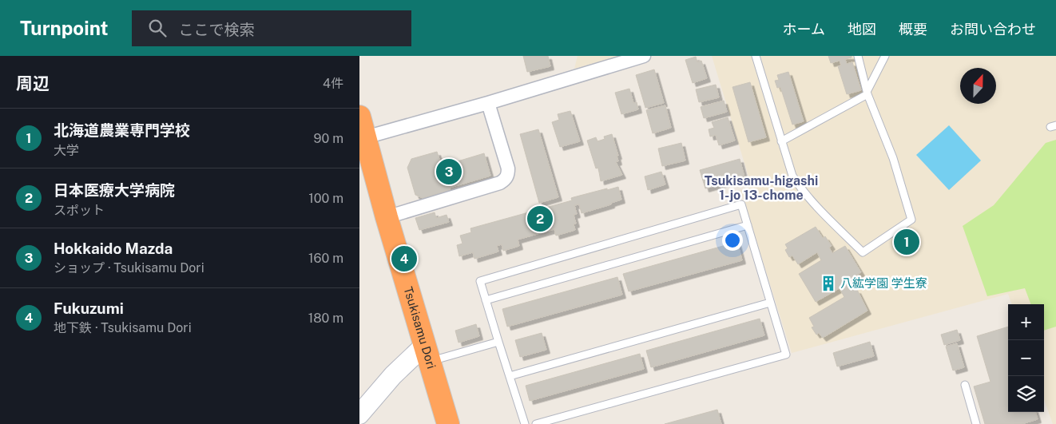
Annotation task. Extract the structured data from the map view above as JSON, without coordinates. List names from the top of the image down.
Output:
{
  "streets": {
    "highway": ["Tsukisamu Dori"]
  },
  "districts": ["Tsukisamu-higashi 1-jo 13-chome"],
  "places": {
    "building": ["八紘学園 学生寮"]
  },
  "north": "top",
  "page": {
    "header": "Turnpoint",
    "search": "ここで検索",
    "nav": [
      "ホーム",
      "地図",
      "概要",
      "お問い合わせ"
    ],
    "heading": ["周辺", "4件"],
    "list": [
      {
        "mark": "1",
        "name": "北海道農業専門学校",
        "note": "大学",
        "value": "90 m"
      },
      {
        "mark": "2",
        "name": "日本医療大学病院",
        "note": "スポット",
        "value": "100 m"
      },
      {
        "mark": "3",
        "name": "Hokkaido Mazda",
        "note": "ショップ · Tsukisamu Dori",
        "value": "160 m"
      },
      {
        "mark": "4",
        "name": "Fukuzumi",
        "note": "地下鉄 · Tsukisamu Dori",
        "value": "180 m"
      }
    ],
    "pins": [
      "3",
      "2",
      "1",
      "4"
    ],
    "map_buttons": ["+", "−"]
  }
}
